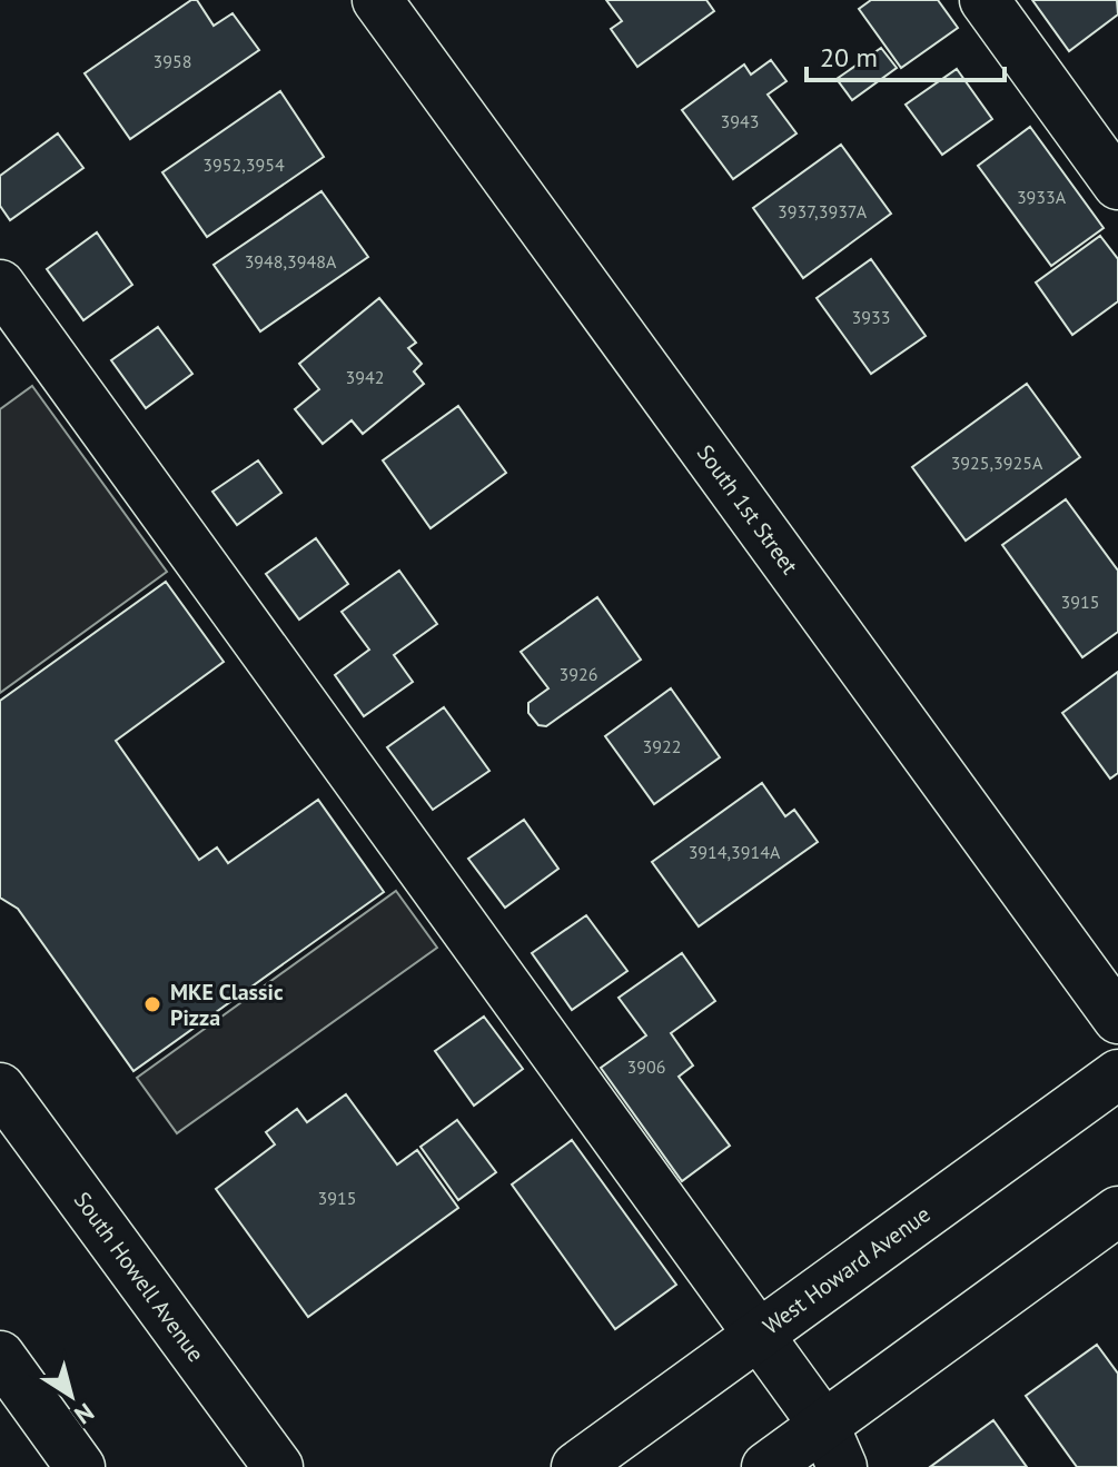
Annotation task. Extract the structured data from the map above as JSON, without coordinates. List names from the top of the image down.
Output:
{
  "streets": {
    "main road": ["South 1st Street", "West Howard Avenue", "South Howell Avenue"]
  },
  "places": ["MKE Classic Pizza"],
  "house_numbers": [
    "3958",
    "3943",
    "3952,3954",
    "3933A",
    "3937,3937A",
    "3948,3948A",
    "3933",
    "3942",
    "3925,3925A",
    "3915",
    "3926",
    "3922",
    "3914,3914A",
    "3906",
    "3915"
  ],
  "scale_bar": "20 m",
  "north": "bottom right"
}
